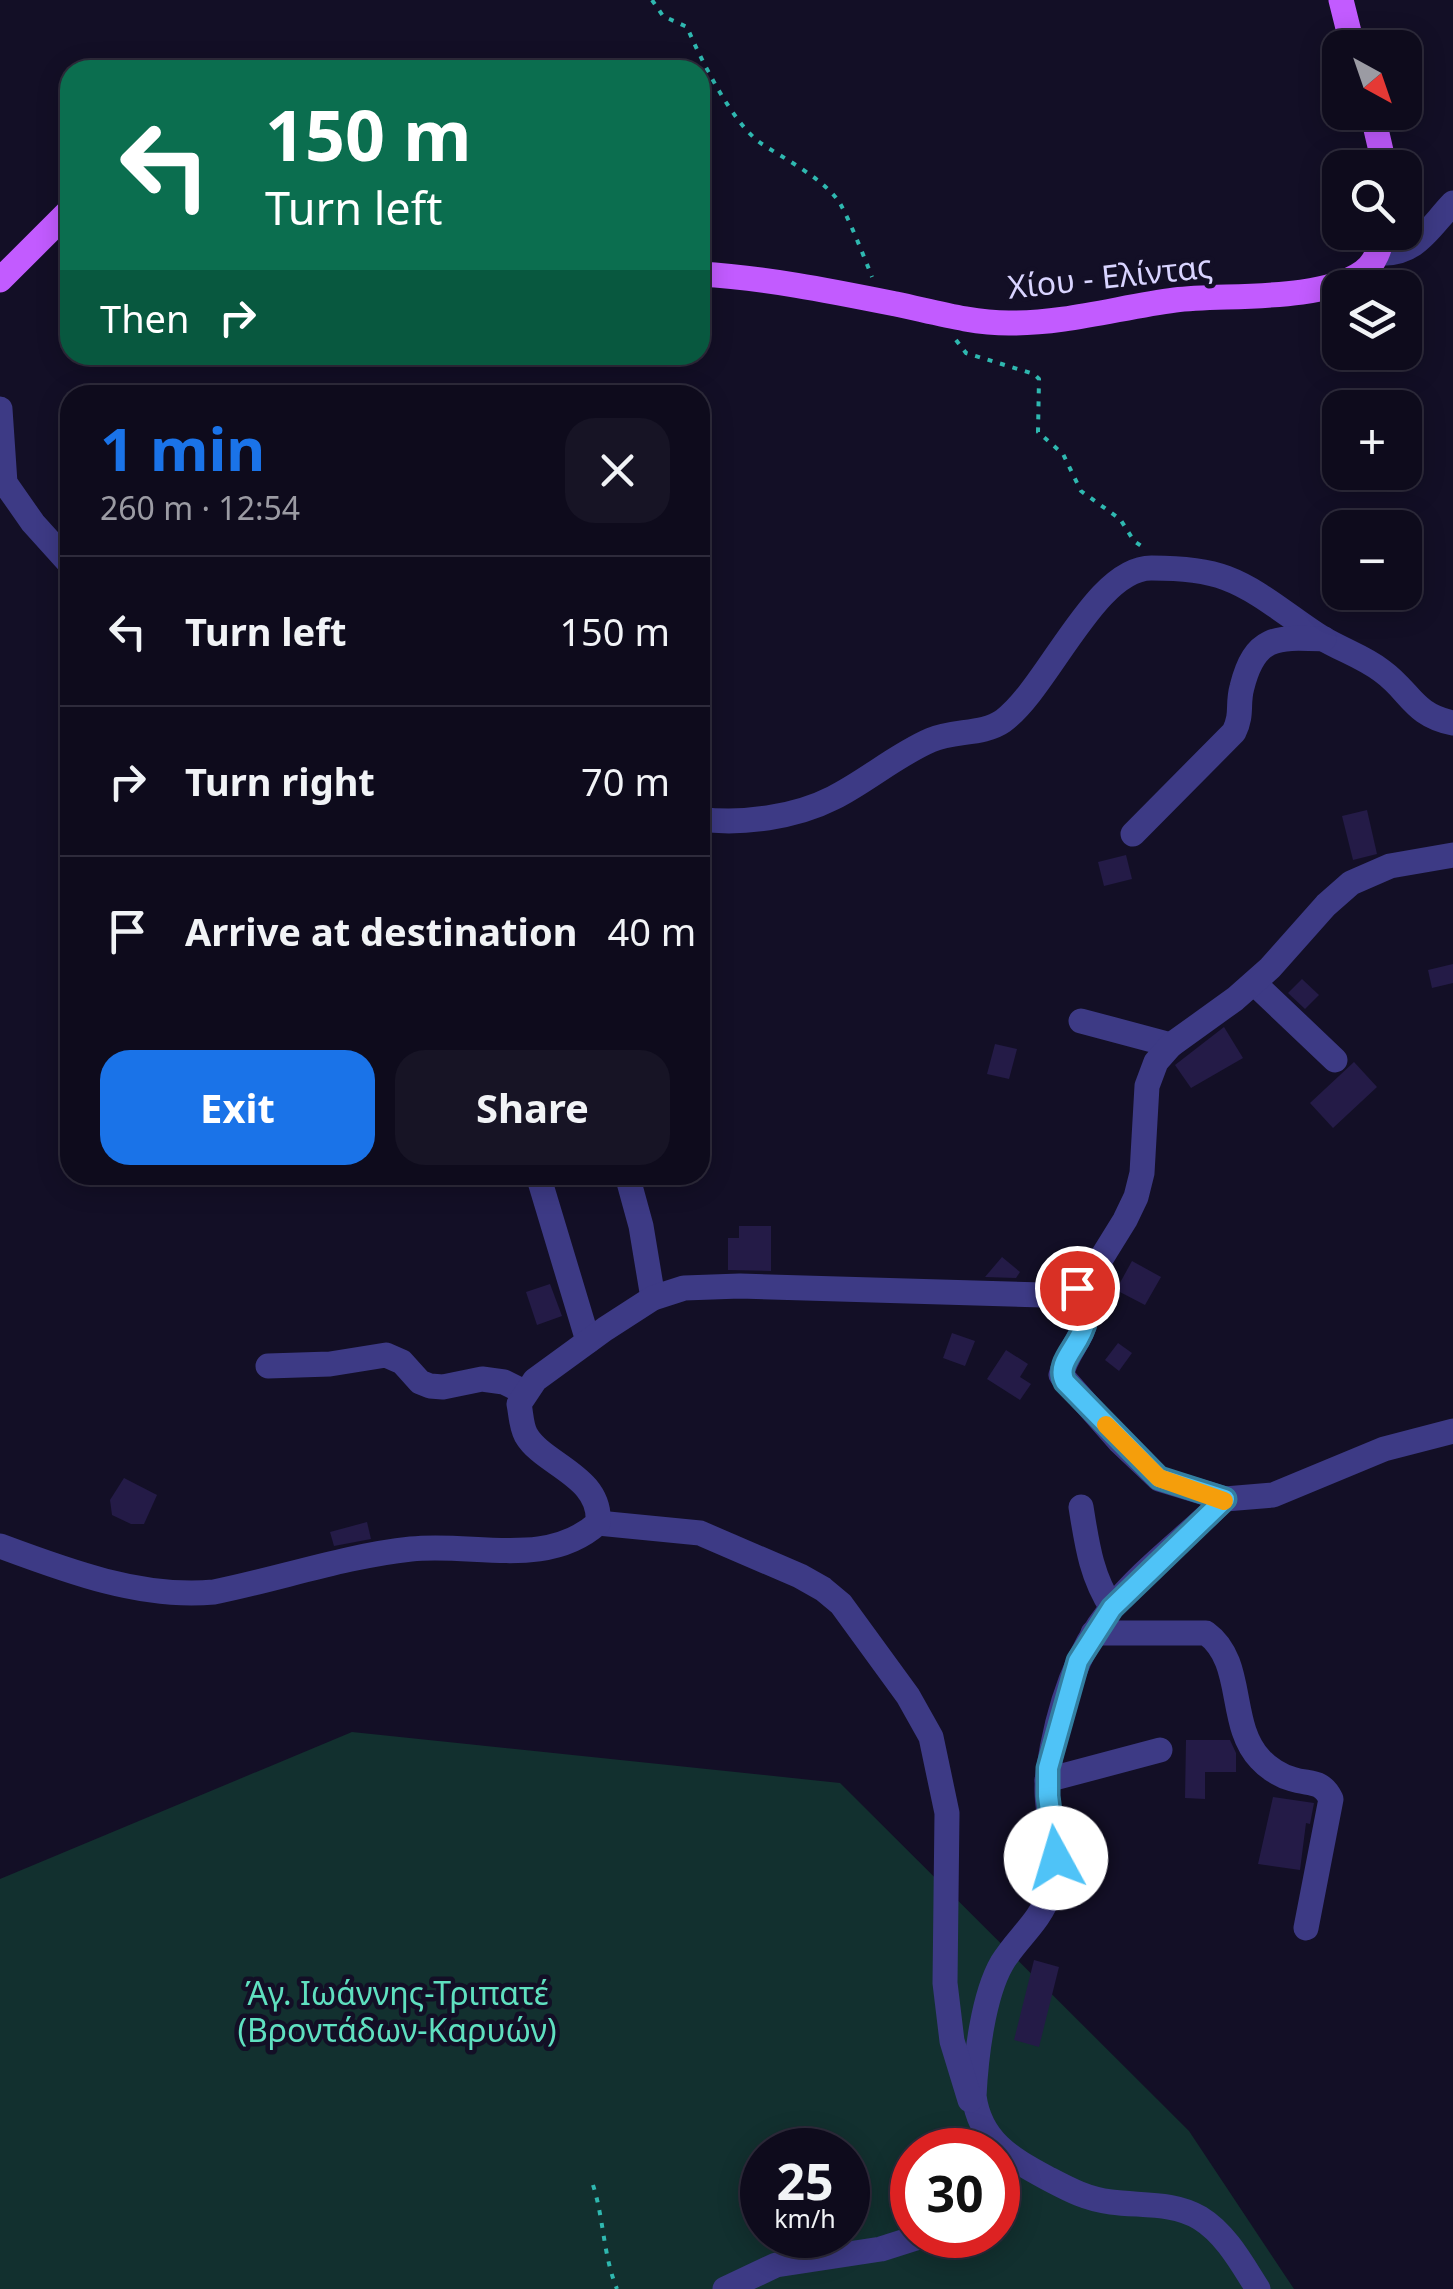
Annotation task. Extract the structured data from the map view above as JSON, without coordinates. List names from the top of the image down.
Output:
{
  "streets": {
    "main road": ["Χίου - Ελίντας"]
  },
  "parks": ["Άγ. Ιωάννης-Τριπατέ (Βροντάδων-Καρυών)"],
  "north": "bottom right",
  "page": {
    "map_buttons": ["+", "−"],
    "turn": ["150 m", "Turn left"],
    "then": "Then",
    "heading": ["1 min", "260 m · 12:54"],
    "list": [
      {
        "name": "Turn left",
        "value": "150 m"
      },
      {
        "name": "Turn right",
        "value": "70 m"
      },
      {
        "name": "Arrive at destination",
        "value": "40 m"
      }
    ],
    "buttons": ["Exit", "Share"],
    "speed": "25 km/h",
    "limit": "30"
  }
}
